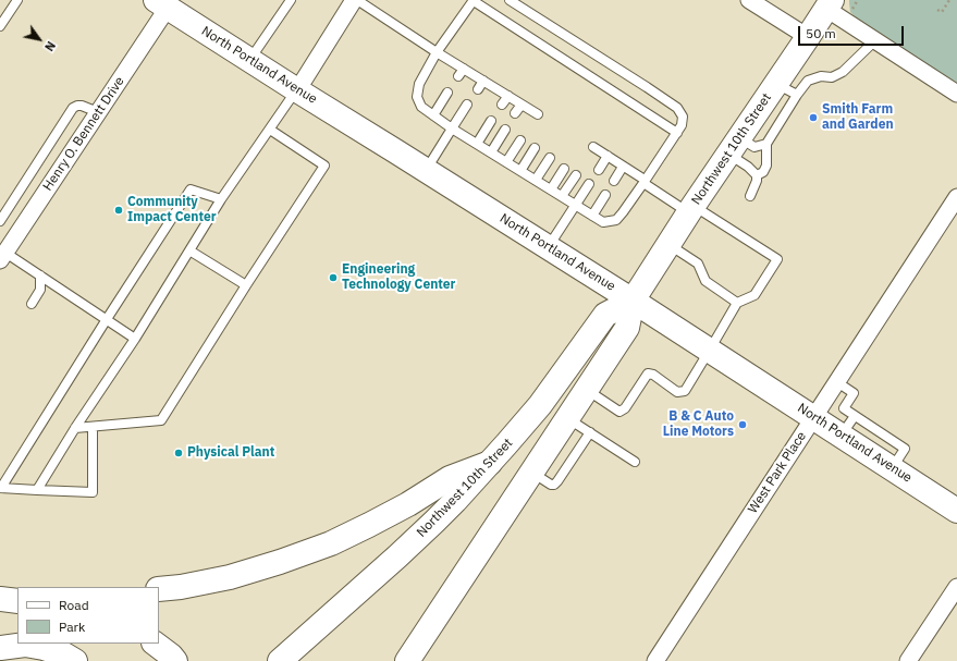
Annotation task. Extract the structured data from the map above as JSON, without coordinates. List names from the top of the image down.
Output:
{
  "streets": {
    "main road": ["North Portland Avenue", "Northwest 10th Street"],
    "street": ["Henry O. Bennett Drive", "West Park Place"]
  },
  "crossings": [
    ["North Portland Avenue", "Henry O. Bennett Drive"],
    ["North Portland Avenue", "Northwest 10th Street"],
    ["North Portland Avenue", "West Park Place"]
  ],
  "places": [
    "Smith Farm and Garden",
    "Community Impact Center",
    "Engineering Technology Center",
    "B & C Auto Line Motors",
    "Physical Plant"
  ],
  "legend": ["Road", "Park"],
  "scale_bar": "50 m",
  "north": "bottom right"
}
